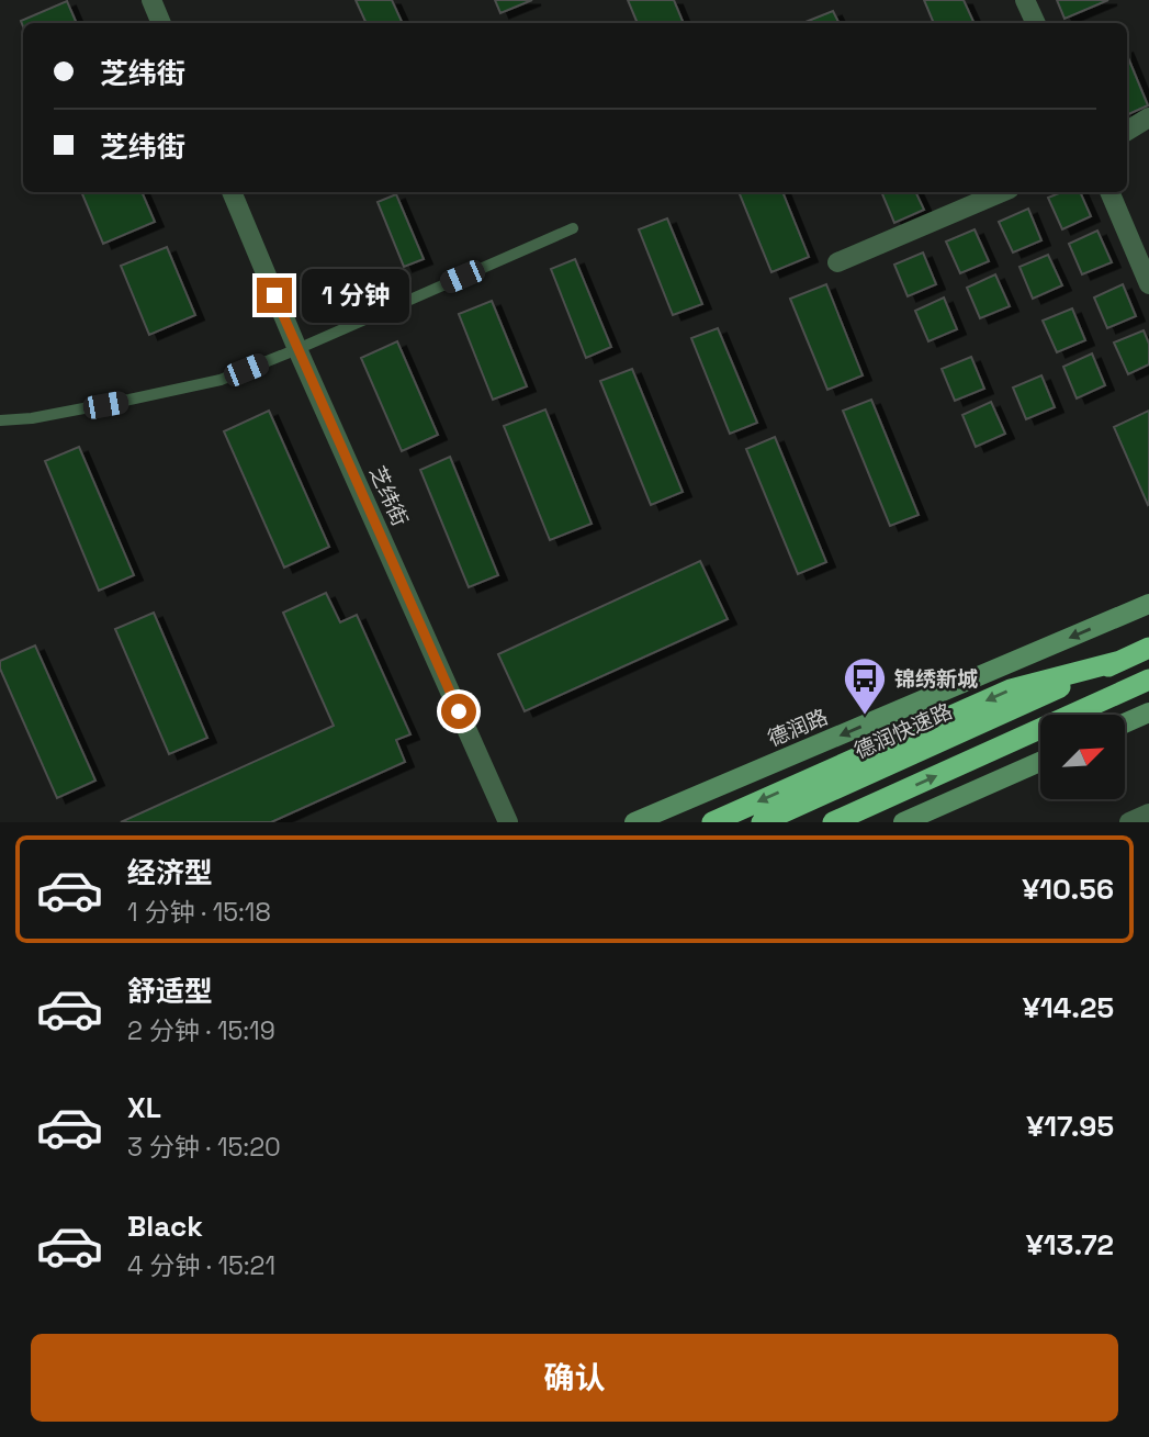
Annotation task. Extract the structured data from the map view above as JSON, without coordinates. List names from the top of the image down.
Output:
{
  "streets": {
    "highway": ["德润快速路"],
    "main road": ["德润路"],
    "street": ["芝纬街"]
  },
  "places": {
    "bus stop": ["锦绣新城"]
  },
  "north": "top right",
  "page": {
    "banner": ["芝纬街", "芝纬街"],
    "bubble": "1 分钟",
    "list": [
      {
        "name": "经济型",
        "note": "1 分钟 · 15:18",
        "value": "¥10.56"
      },
      {
        "name": "舒适型",
        "note": "2 分钟 · 15:19",
        "value": "¥14.25"
      },
      {
        "name": "XL",
        "note": "3 分钟 · 15:20",
        "value": "¥17.95"
      },
      {
        "name": "Black",
        "note": "4 分钟 · 15:21",
        "value": "¥13.72"
      }
    ],
    "buttons": "确认"
  }
}
